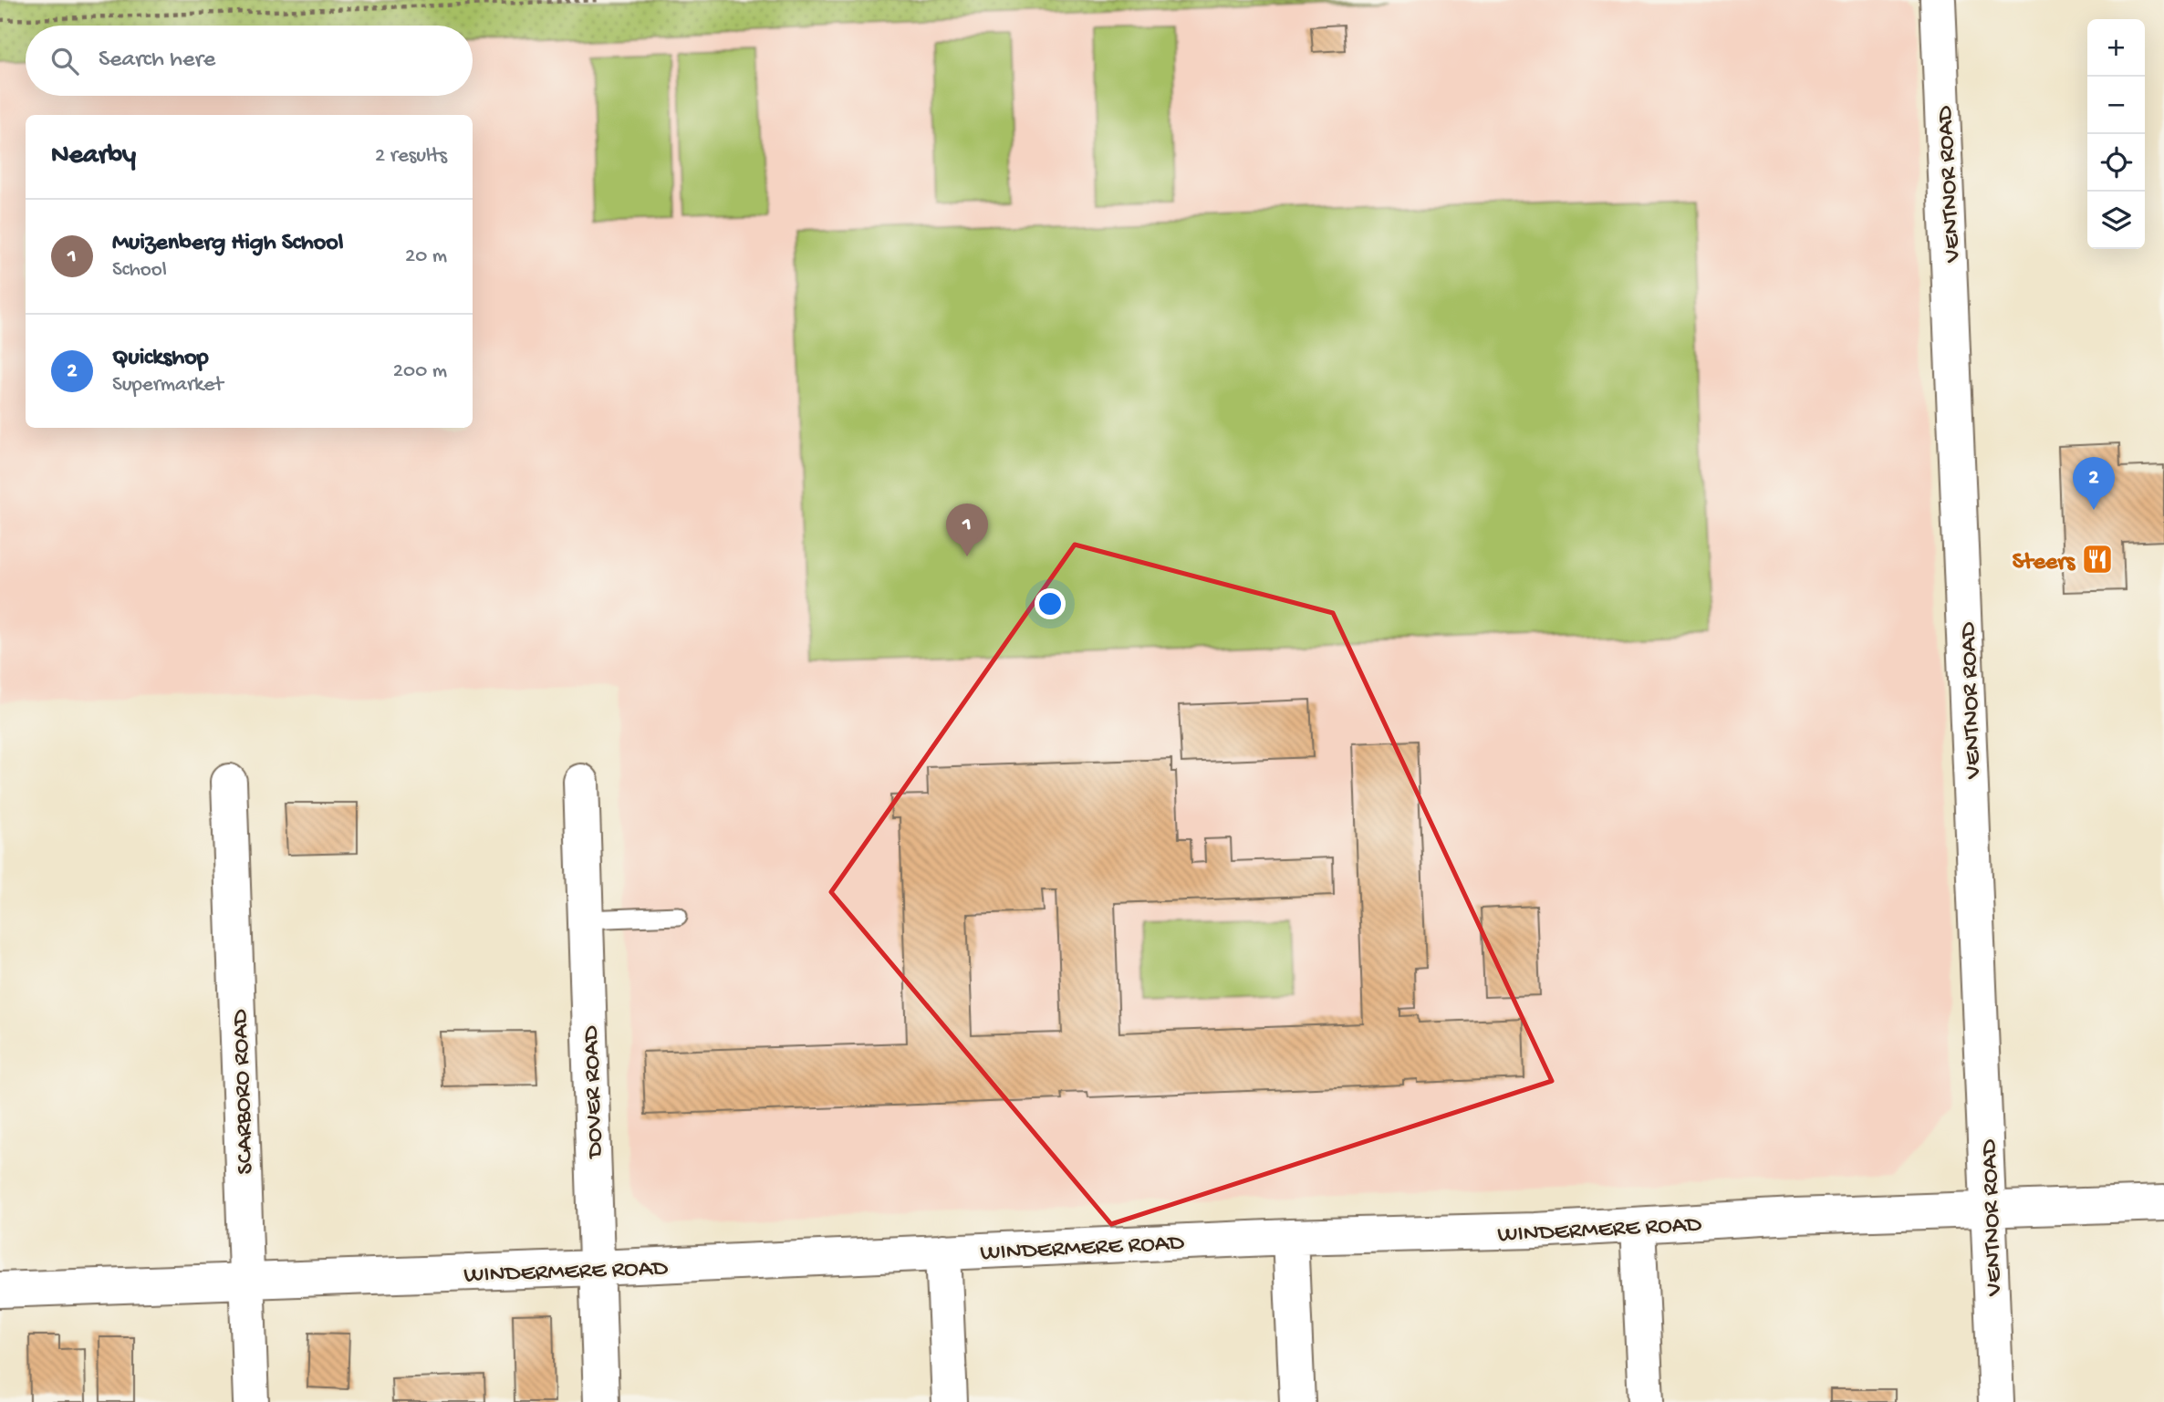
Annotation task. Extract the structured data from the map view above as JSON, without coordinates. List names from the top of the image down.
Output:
{
  "streets": {
    "street": [
      "VENTNOR ROAD",
      "SCARBORO ROAD",
      "DOVER ROAD",
      "WINDERMERE ROAD"
    ]
  },
  "crossings": [
    ["VENTNOR ROAD", "WINDERMERE ROAD"],
    ["SCARBORO ROAD", "WINDERMERE ROAD"],
    ["DOVER ROAD", "WINDERMERE ROAD"]
  ],
  "places": {
    "restaurant": ["Steers"]
  },
  "page": {
    "map_buttons": ["+", "−"],
    "search": "Search here",
    "heading": ["Nearby", "2 results"],
    "list": [
      {
        "mark": "1",
        "name": "Muizenberg High School",
        "note": "School",
        "value": "20 m"
      },
      {
        "mark": "2",
        "name": "Quickshop",
        "note": "Supermarket",
        "value": "200 m"
      }
    ],
    "pins": ["2", "1"]
  }
}
